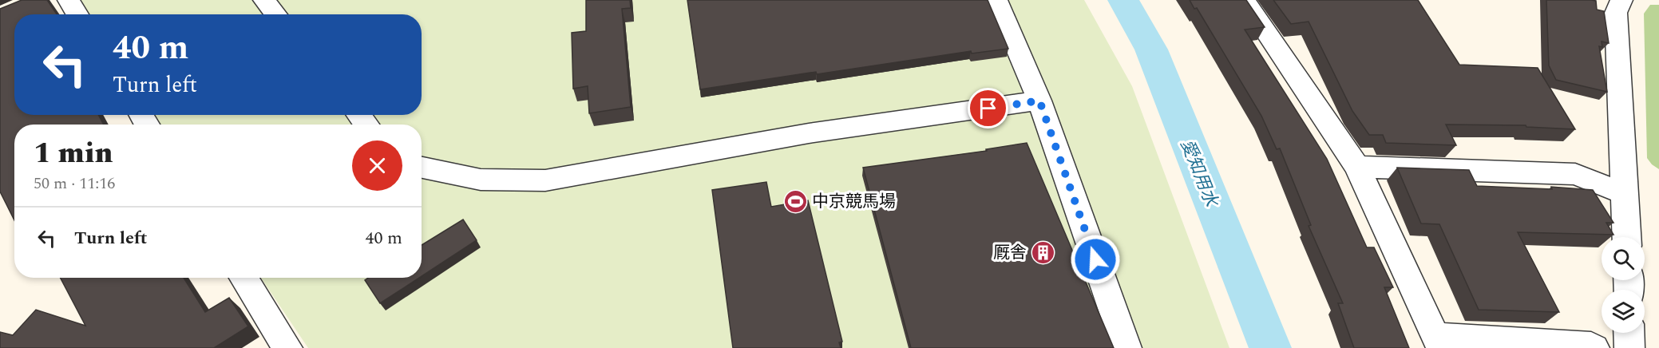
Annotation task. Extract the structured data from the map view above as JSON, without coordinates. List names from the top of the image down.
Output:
{
  "water": ["愛知用水"],
  "places": {
    "sports": ["中京競馬場"],
    "building": ["厩舎"]
  },
  "page": {
    "turn": ["40 m", "Turn left"],
    "heading": ["1 min", "50 m · 11:16"],
    "list": [
      {
        "name": "Turn left",
        "value": "40 m"
      }
    ]
  }
}
